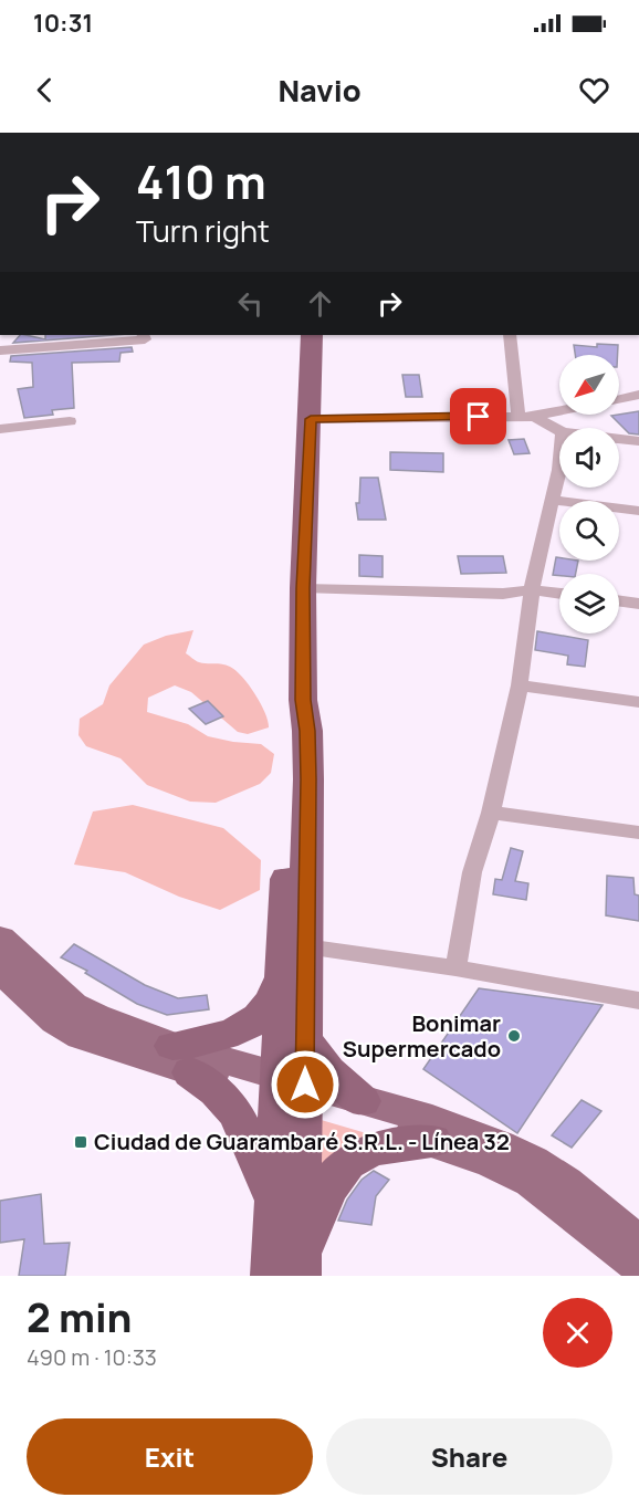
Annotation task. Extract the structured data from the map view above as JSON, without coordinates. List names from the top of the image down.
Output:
{
  "places": {
    "other": ["Bonimar Supermercado"],
    "transit": ["Ciudad de Guarambaré S.R.L. - Línea 32"]
  },
  "north": "bottom left",
  "page": {
    "status": "10:31",
    "header": "Navio",
    "turn": ["410 m", "Turn right"],
    "heading": ["2 min", "490 m · 10:33"],
    "buttons": ["Exit", "Share"]
  }
}
